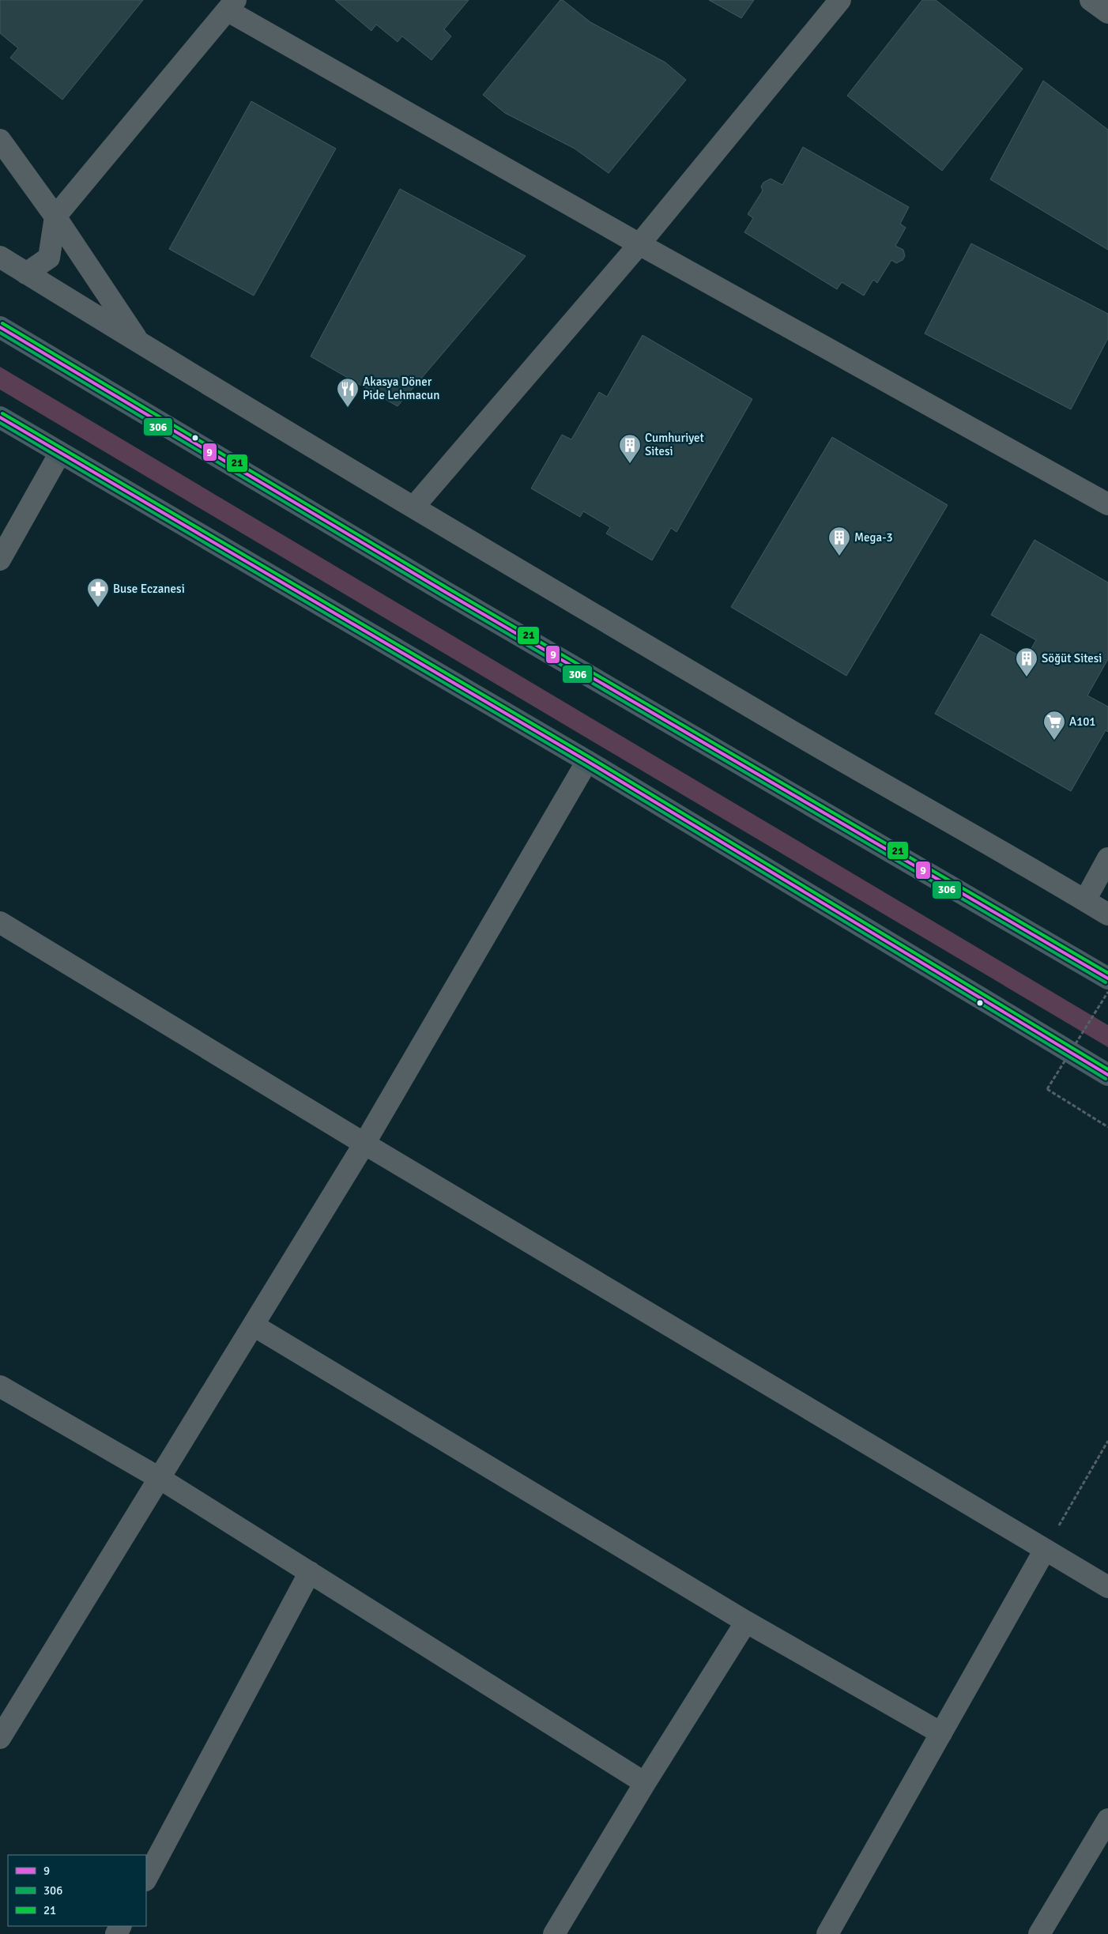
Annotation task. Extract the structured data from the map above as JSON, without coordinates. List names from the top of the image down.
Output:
{
  "places": {
    "restaurant": ["Akasya Döner Pide Lehmacun"],
    "building": ["Cumhuriyet Sitesi", "Mega-3", "Söğüt Sitesi"],
    "pharmacy": ["Buse Eczanesi"],
    "supermarket": ["A101"]
  },
  "lines": ["transit line 21", "transit line 9", "transit line 306"],
  "legend": ["9", "306", "21"]
}
